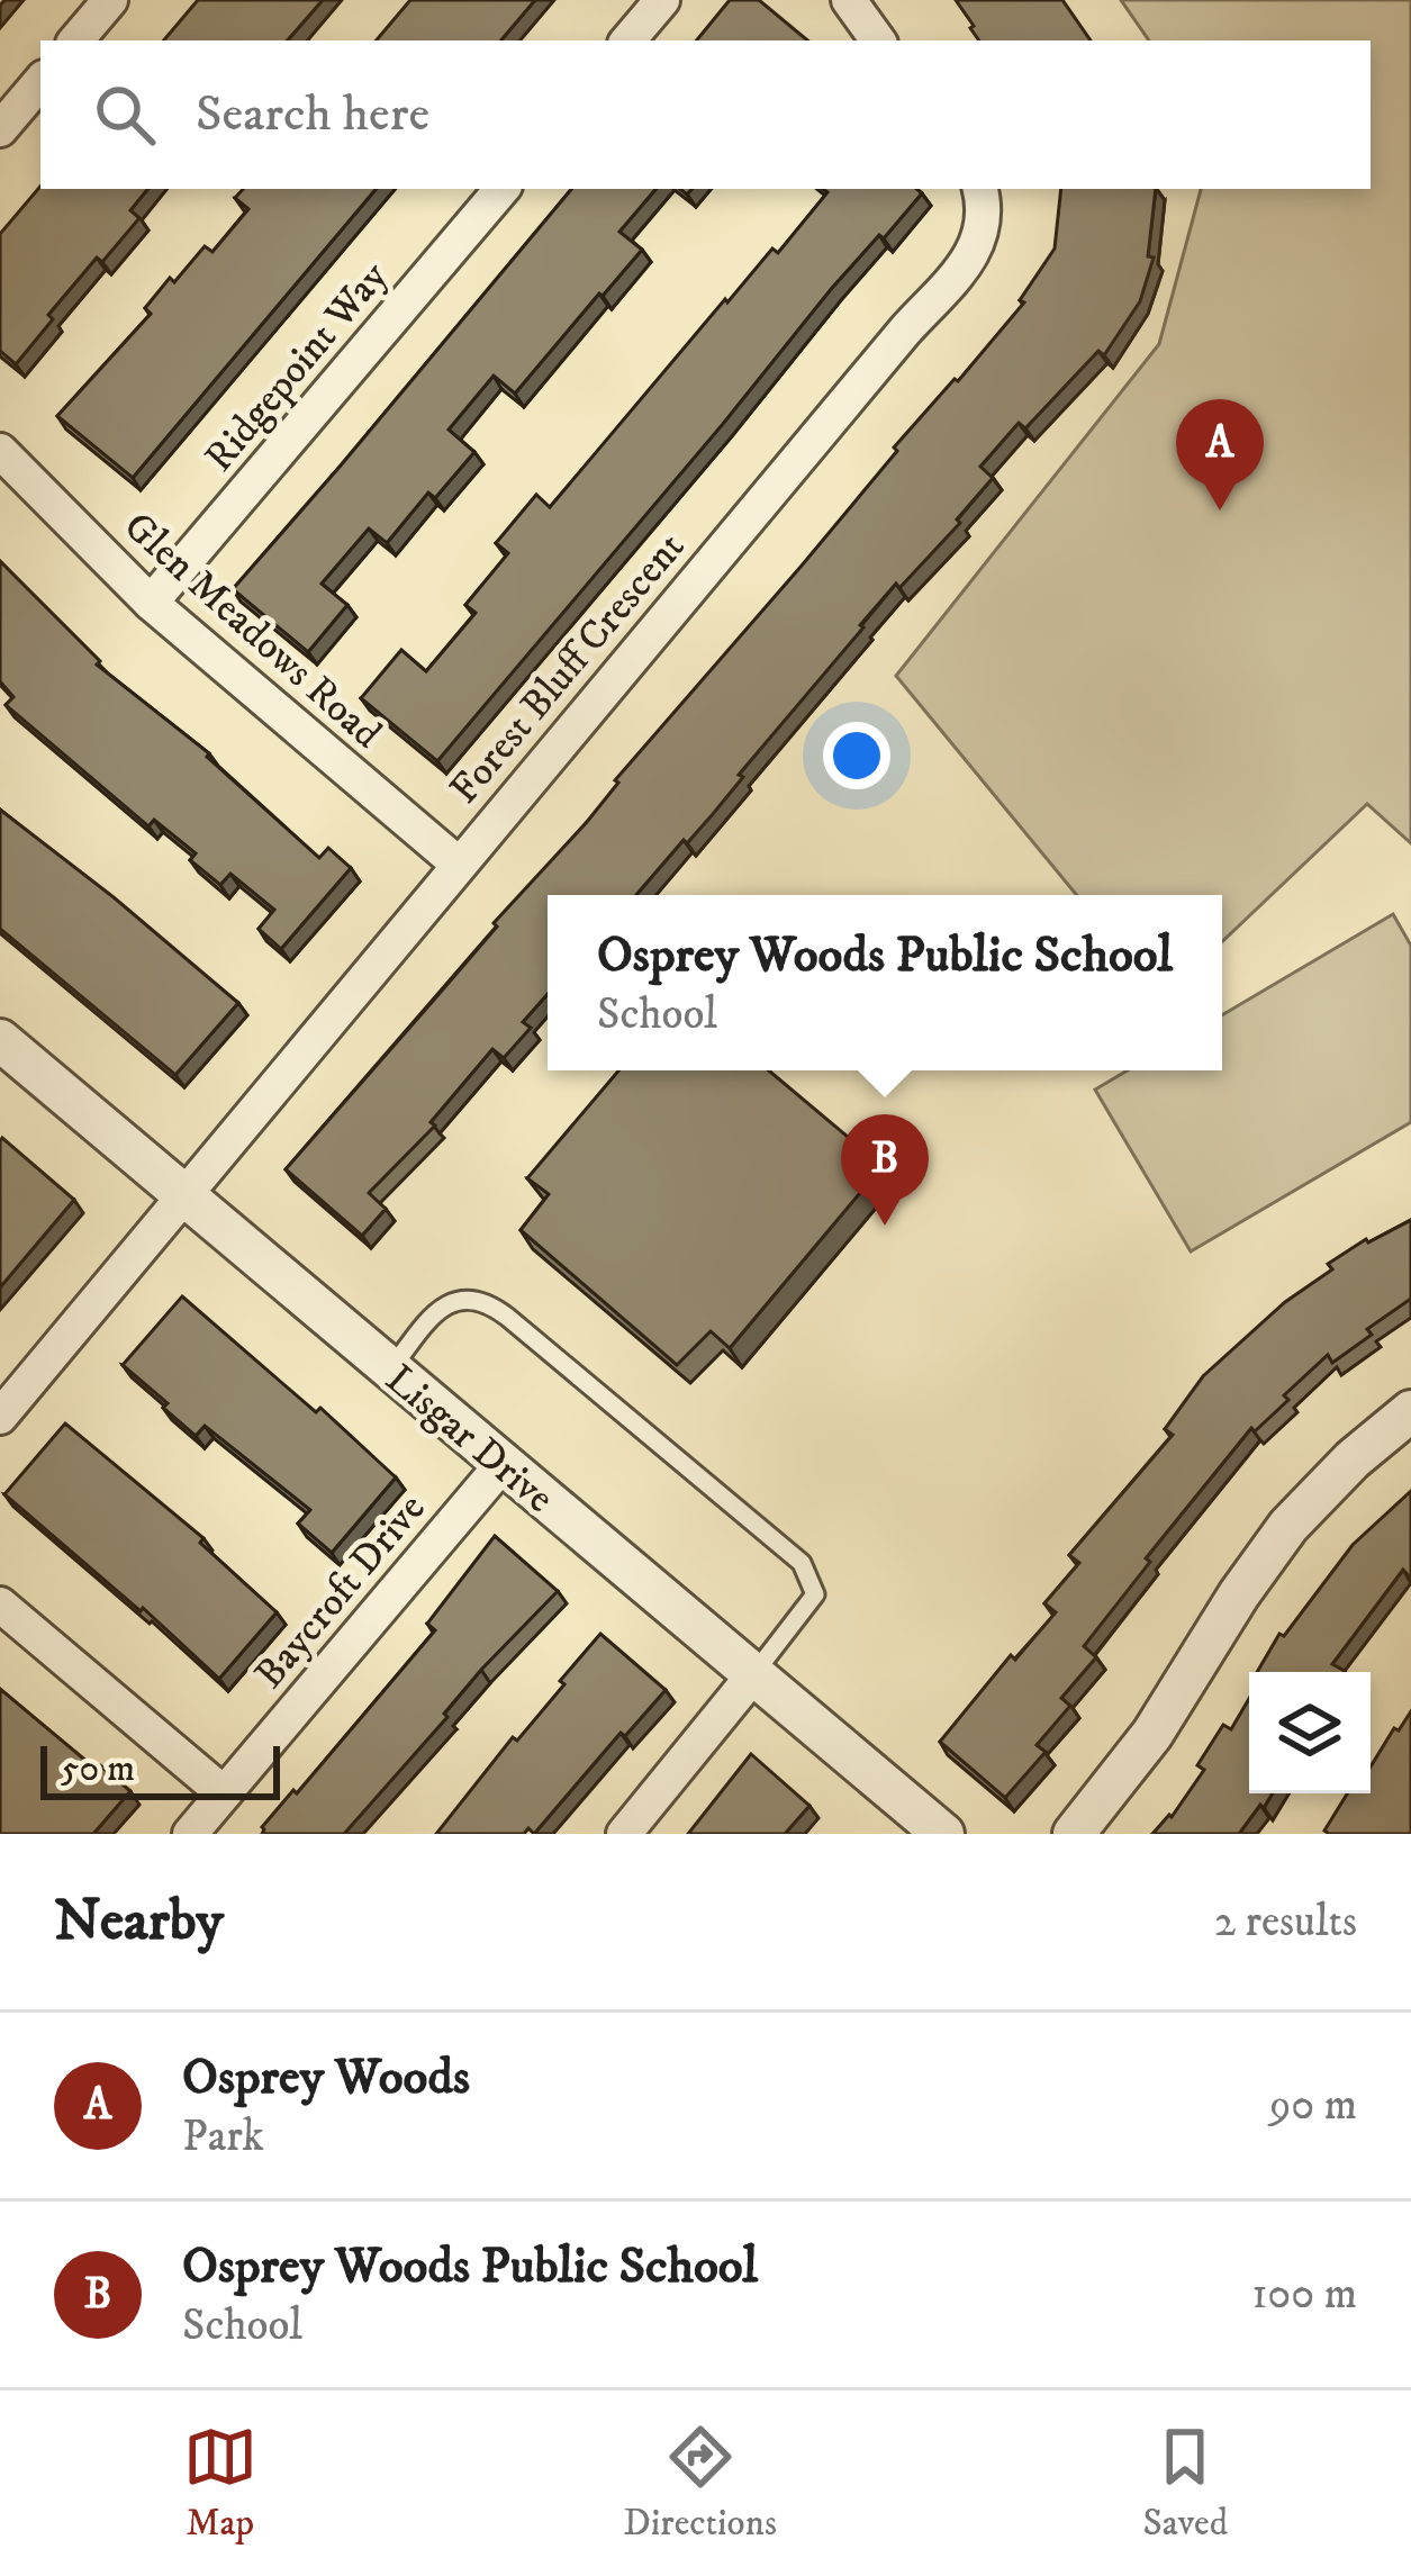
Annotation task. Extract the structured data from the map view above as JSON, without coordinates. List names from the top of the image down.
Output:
{
  "streets": {
    "street": [
      "Ridgepoint Way",
      "Glen Meadows Road",
      "Forest Bluff Crescent",
      "Lisgar Drive",
      "Baycroft Drive"
    ]
  },
  "crossings": [
    ["Ridgepoint Way", "Glen Meadows Road"],
    ["Glen Meadows Road", "Forest Bluff Crescent"],
    ["Forest Bluff Crescent", "Lisgar Drive"],
    ["Lisgar Drive", "Baycroft Drive"]
  ],
  "scale_bar": "50 m",
  "page": {
    "search": "Search here",
    "pins": ["A", "B"],
    "popup": ["Osprey Woods Public School", "School"],
    "scale": "50 m",
    "heading": ["Nearby", "2 results"],
    "list": [
      {
        "mark": "A",
        "name": "Osprey Woods",
        "note": "Park",
        "value": "90 m"
      },
      {
        "mark": "B",
        "name": "Osprey Woods Public School",
        "note": "School",
        "value": "100 m"
      }
    ],
    "nav": ["Map", "Directions", "Saved"]
  }
}
